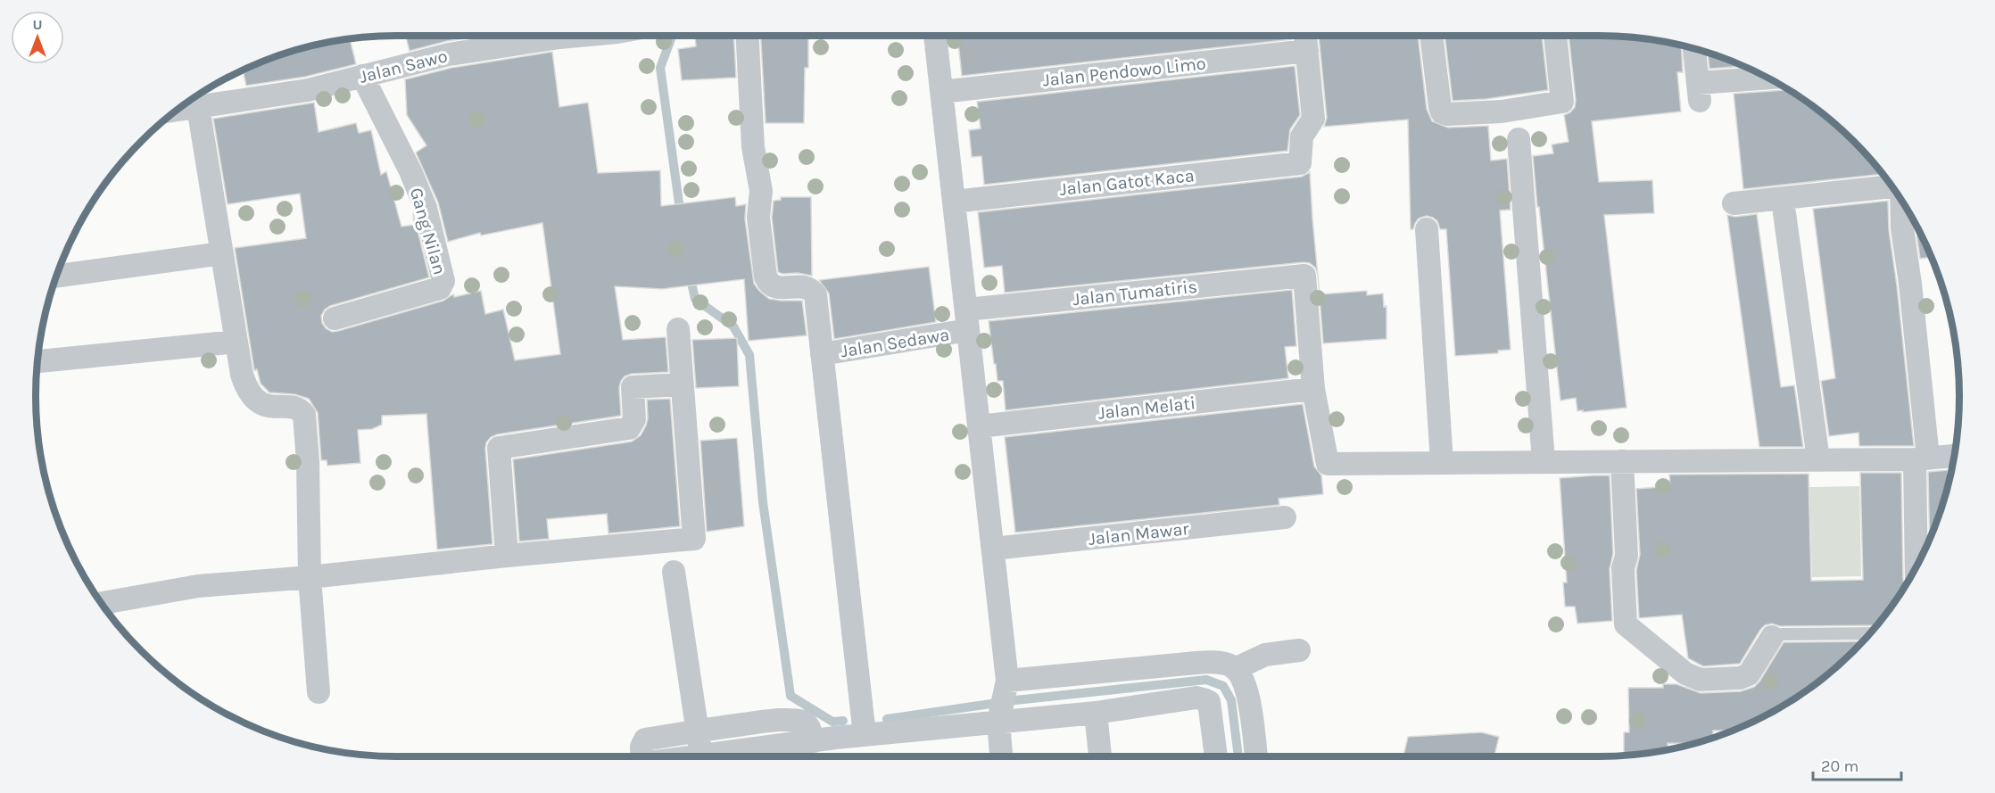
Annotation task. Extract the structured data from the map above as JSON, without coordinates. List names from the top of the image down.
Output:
{
  "streets": {
    "street": [
      "Jalan Sawo",
      "Jalan Pendowo Limo",
      "Jalan Gatot Kaca",
      "Gang Nilan",
      "Jalan Tumatiris",
      "Jalan Sedawa",
      "Jalan Melati",
      "Jalan Mawar"
    ]
  },
  "crossings": [
    ["Jalan Sawo", "Gang Nilan"],
    ["Jalan Pendowo Limo", "Jalan Gatot Kaca"],
    ["Jalan Tumatiris", "Jalan Sedawa"],
    ["Jalan Tumatiris", "Jalan Melati"]
  ],
  "scale_bar": "20 m",
  "north": "top"
}
